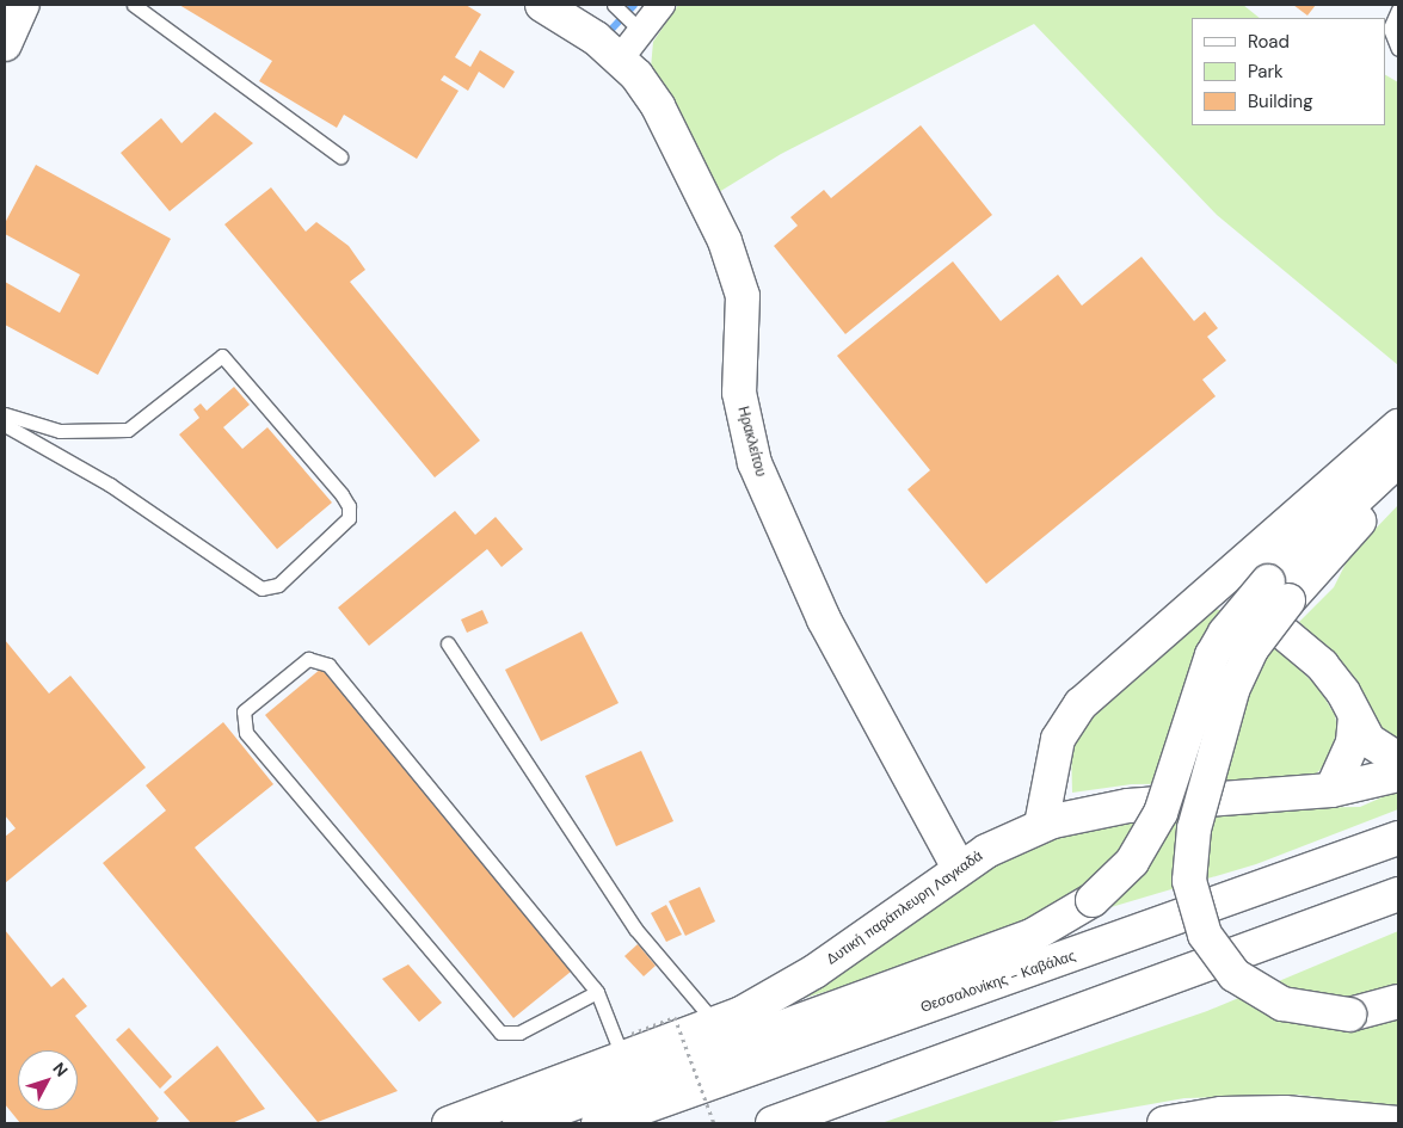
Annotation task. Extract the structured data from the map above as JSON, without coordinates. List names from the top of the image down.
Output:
{
  "streets": {
    "main road": ["Ηρακλείτου", "Δυτική παράπλευρη Λαγκαδά", "Θεσσαλονίκης - Καβάλας"]
  },
  "crossings": [
    ["Ηρακλείτου", "Δυτική παράπλευρη Λαγκαδά"]
  ],
  "legend": ["Road", "Park", "Building"],
  "north": "top right"
}
